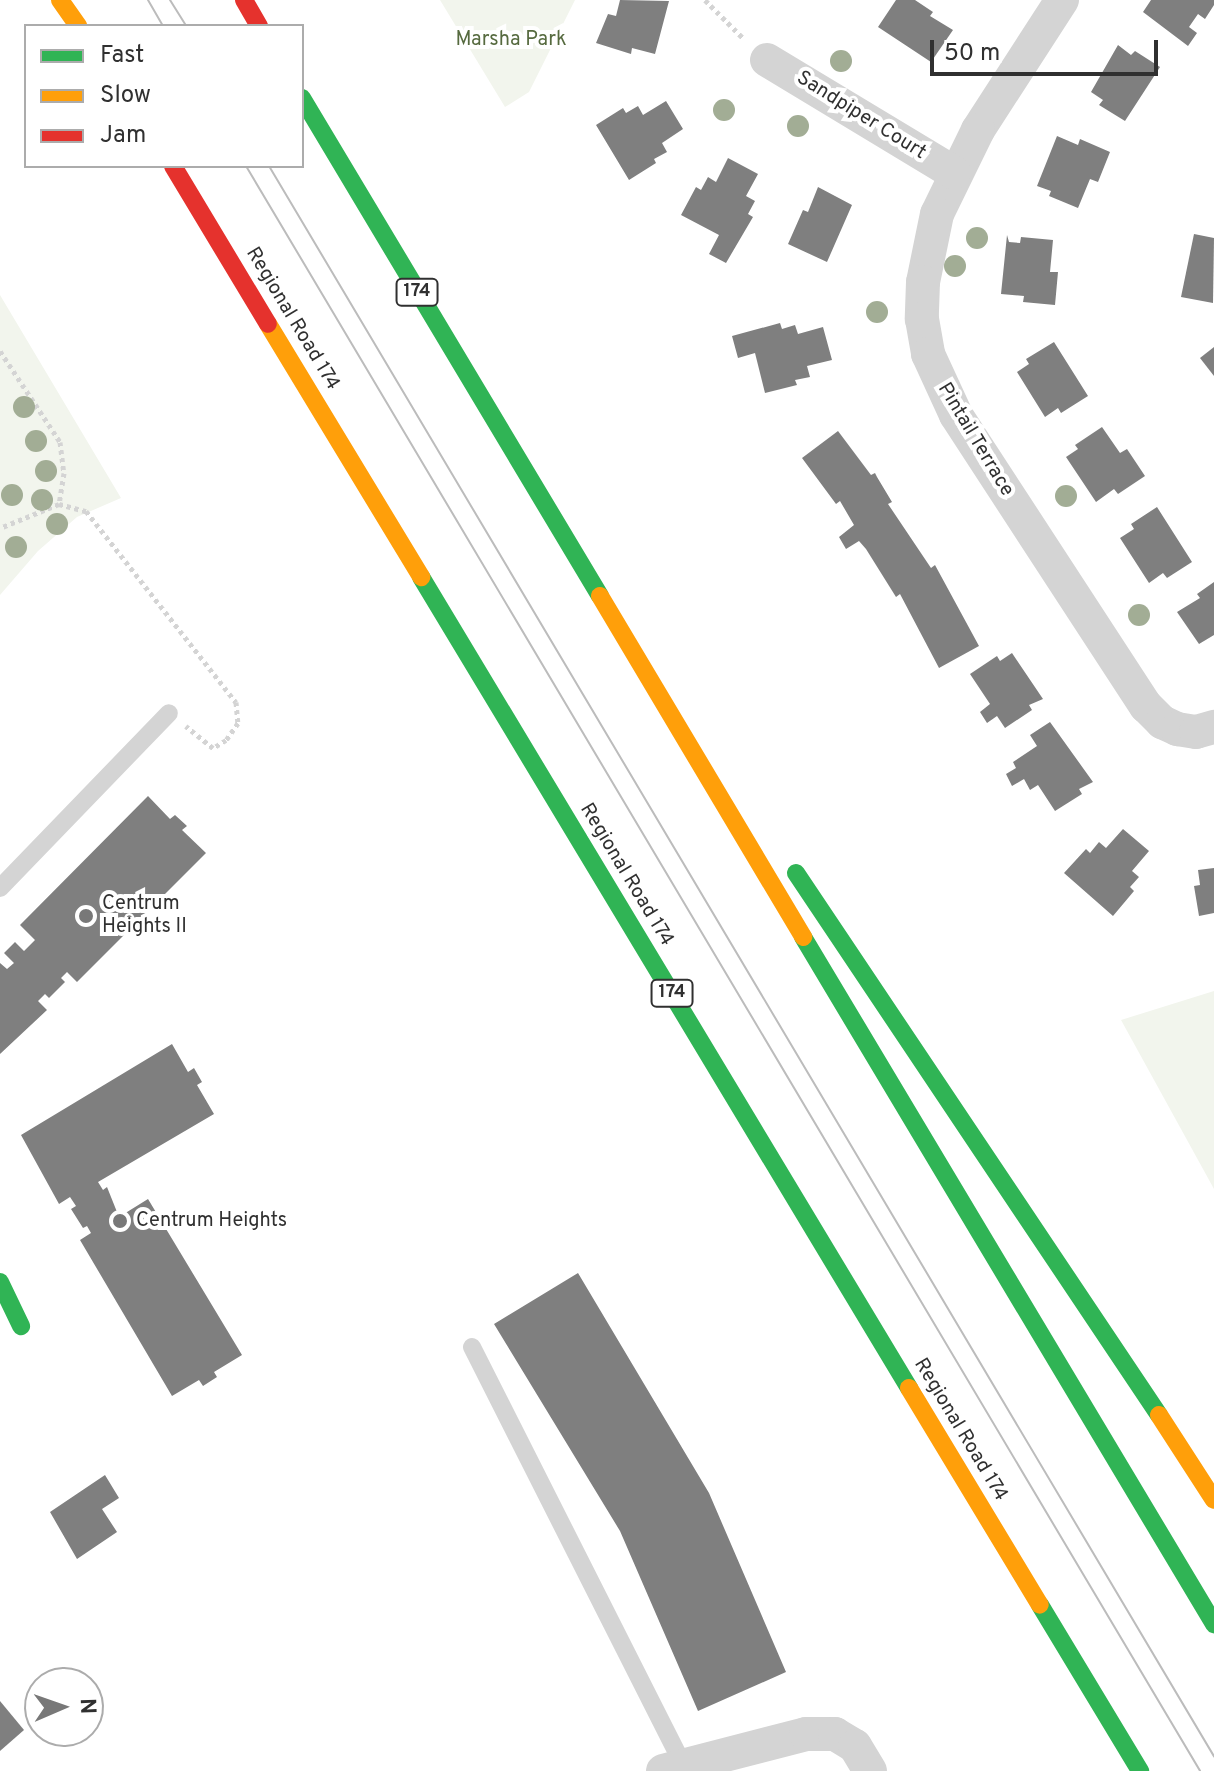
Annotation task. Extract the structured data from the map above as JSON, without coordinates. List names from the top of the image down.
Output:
{
  "streets": {
    "main road": ["174", "Regional Road 174"],
    "street": ["Sandpiper Court", "Pintail Terrace"]
  },
  "crossings": [
    ["Sandpiper Court", "Pintail Terrace"]
  ],
  "parks": ["Marsha Park"],
  "places": ["Centrum Heights II", "Centrum Heights"],
  "legend": ["Fast", "Slow", "Jam"],
  "scale_bar": "50 m",
  "north": "right"
}
